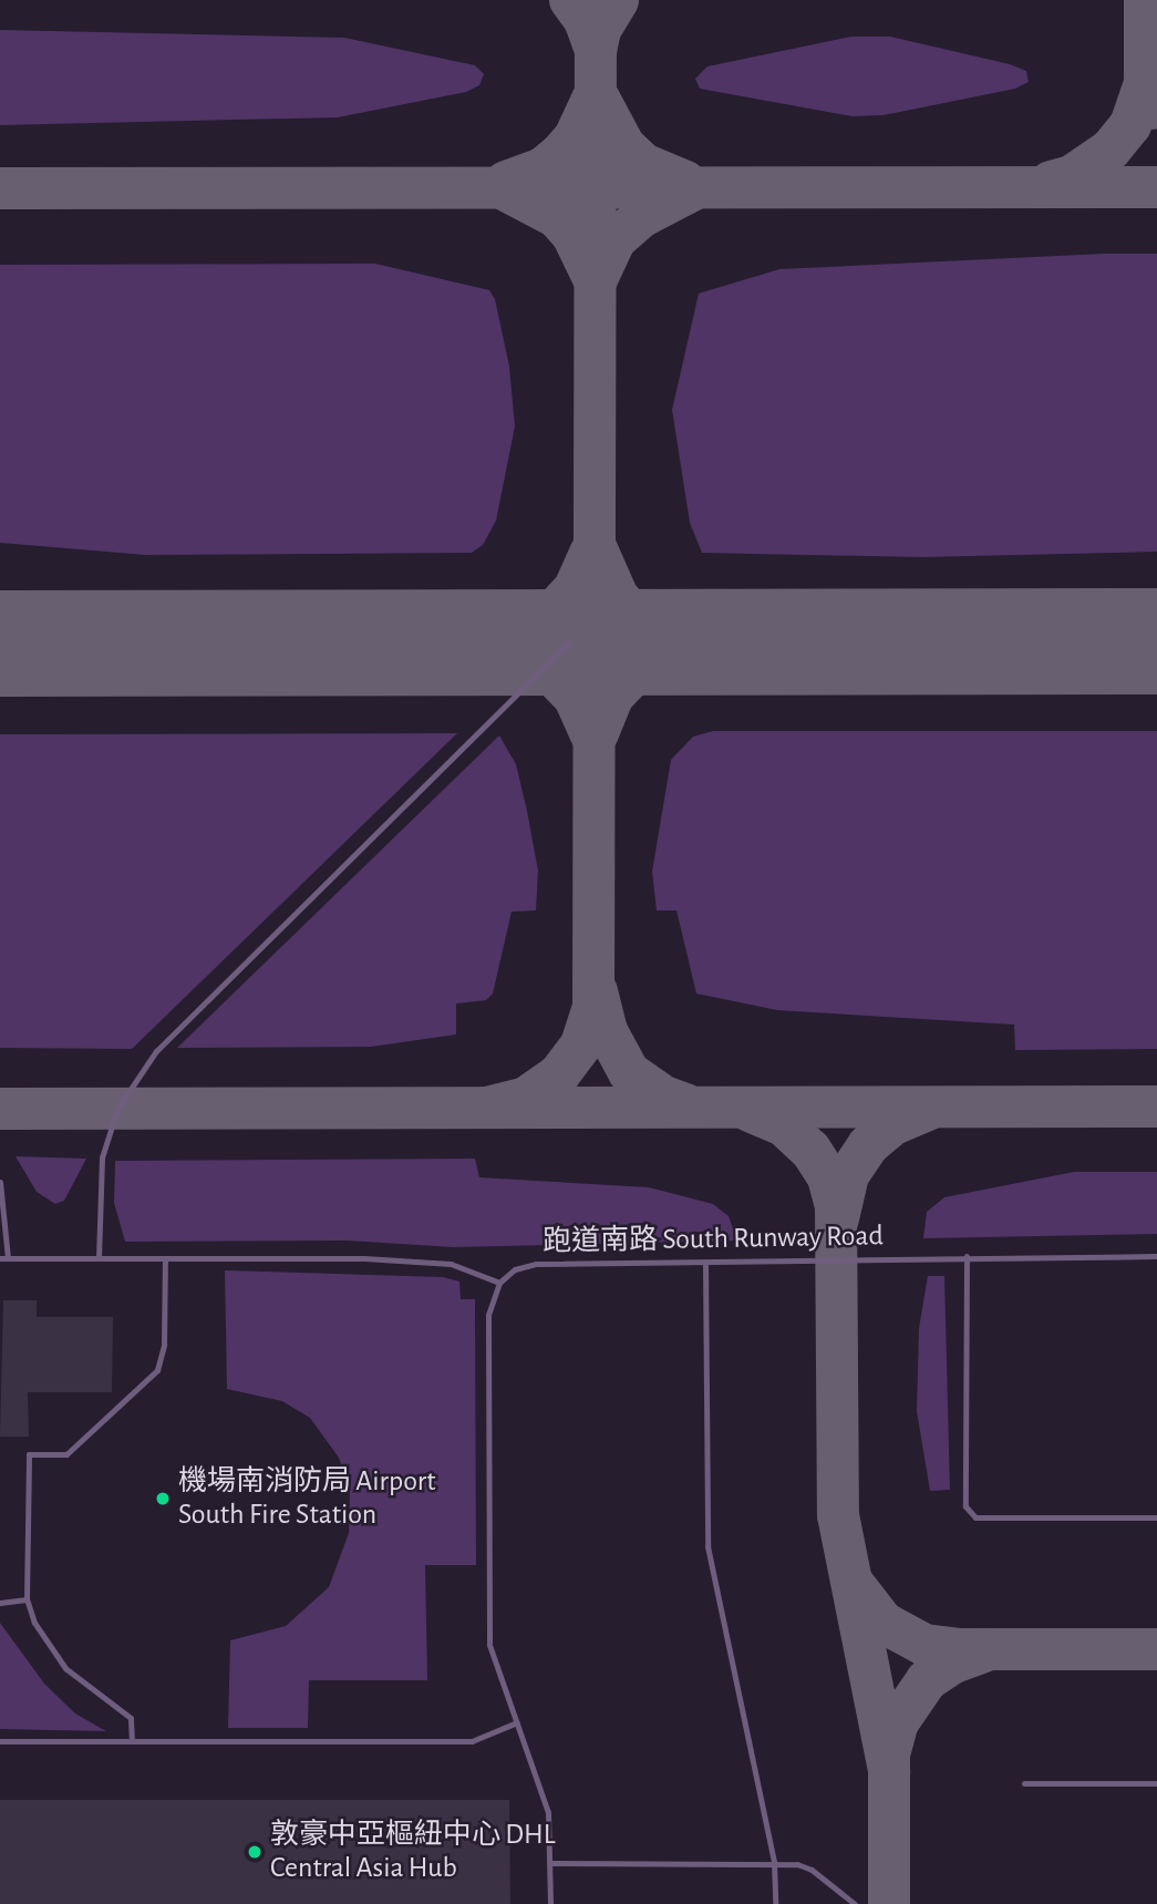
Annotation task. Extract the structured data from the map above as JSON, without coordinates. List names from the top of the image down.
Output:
{
  "streets": {
    "lane": ["跑道南路 South Runway Road"]
  },
  "places": ["機場南消防局 Airport South Fire Station", "敦豪中亞樞紐中心 DHL Central Asia Hub"]
}
